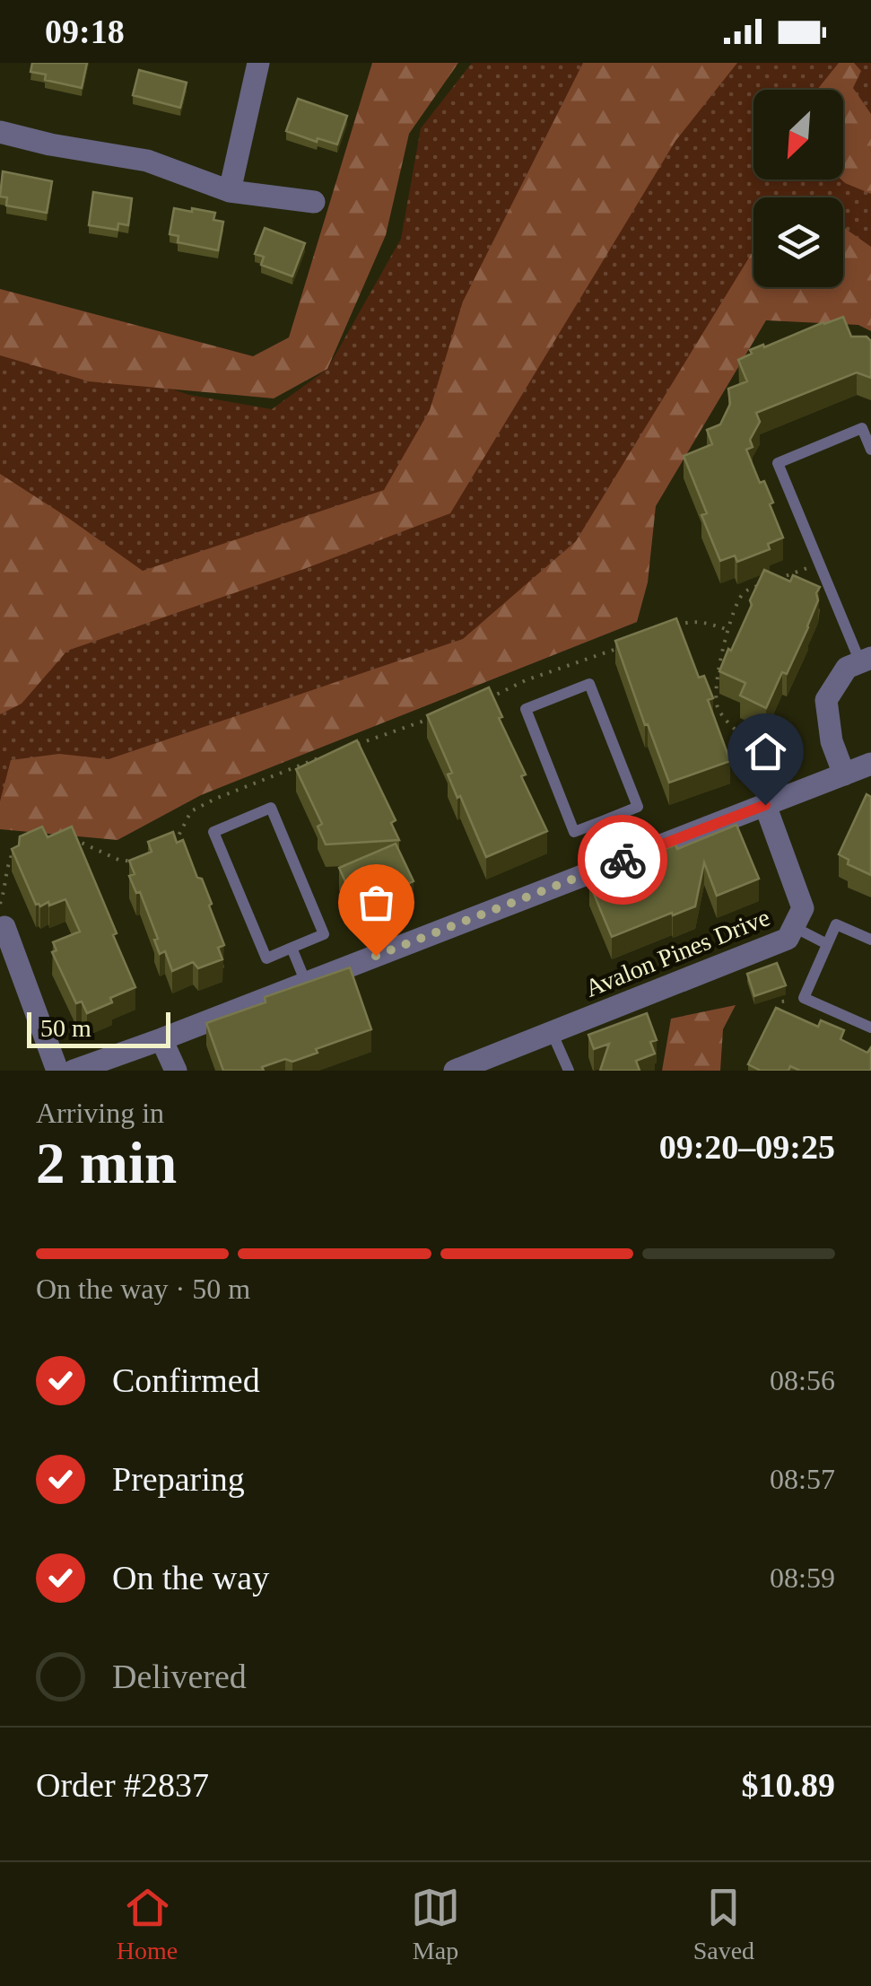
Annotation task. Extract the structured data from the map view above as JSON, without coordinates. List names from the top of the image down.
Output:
{
  "streets": {
    "street": ["Avalon Pines Drive"]
  },
  "scale_bar": "50 m",
  "north": "bottom left",
  "page": {
    "status": "09:18",
    "scale": "50 m",
    "heading": ["2 min", "Arriving in", "09:20–09:25"],
    "panel": ["Order #2837", "$10.89"],
    "bar": "On the way · 50 m",
    "list": [
      ["Confirmed", "08:56"],
      ["Preparing", "08:57"],
      ["On the way", "08:59"],
      "Delivered"
    ],
    "tabs": ["Home", "Map", "Saved"]
  }
}
